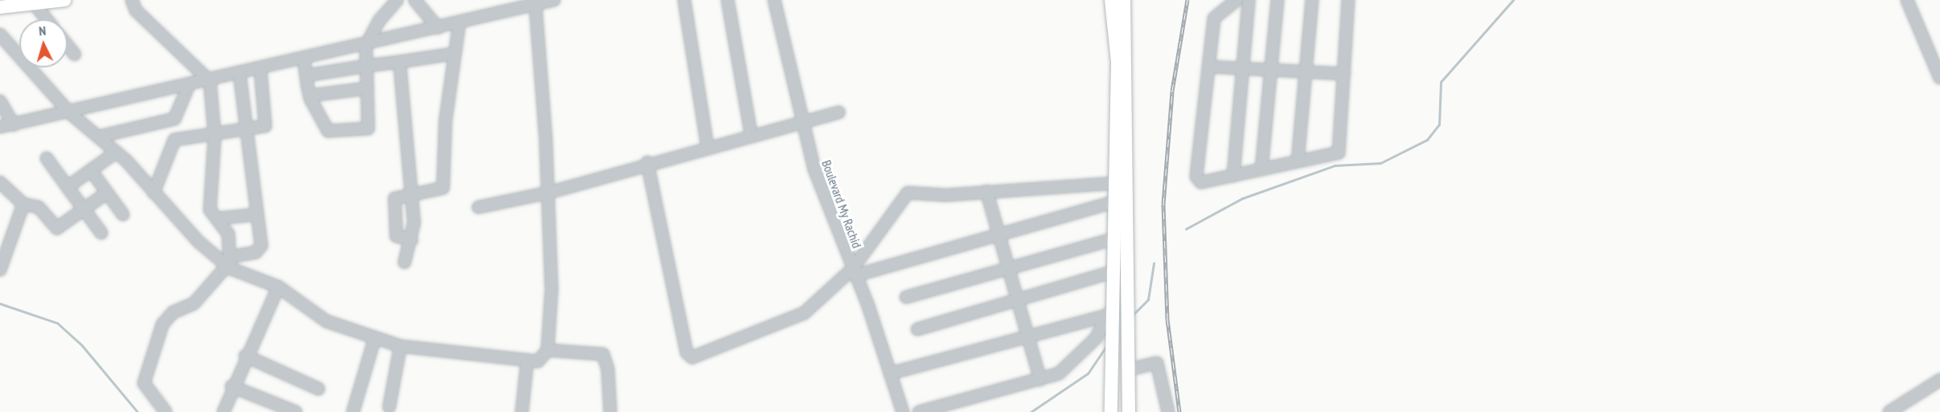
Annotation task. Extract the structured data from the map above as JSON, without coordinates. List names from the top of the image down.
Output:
{
  "streets": {
    "street": ["Boulevard My Rachid"]
  },
  "north": "top"
}
